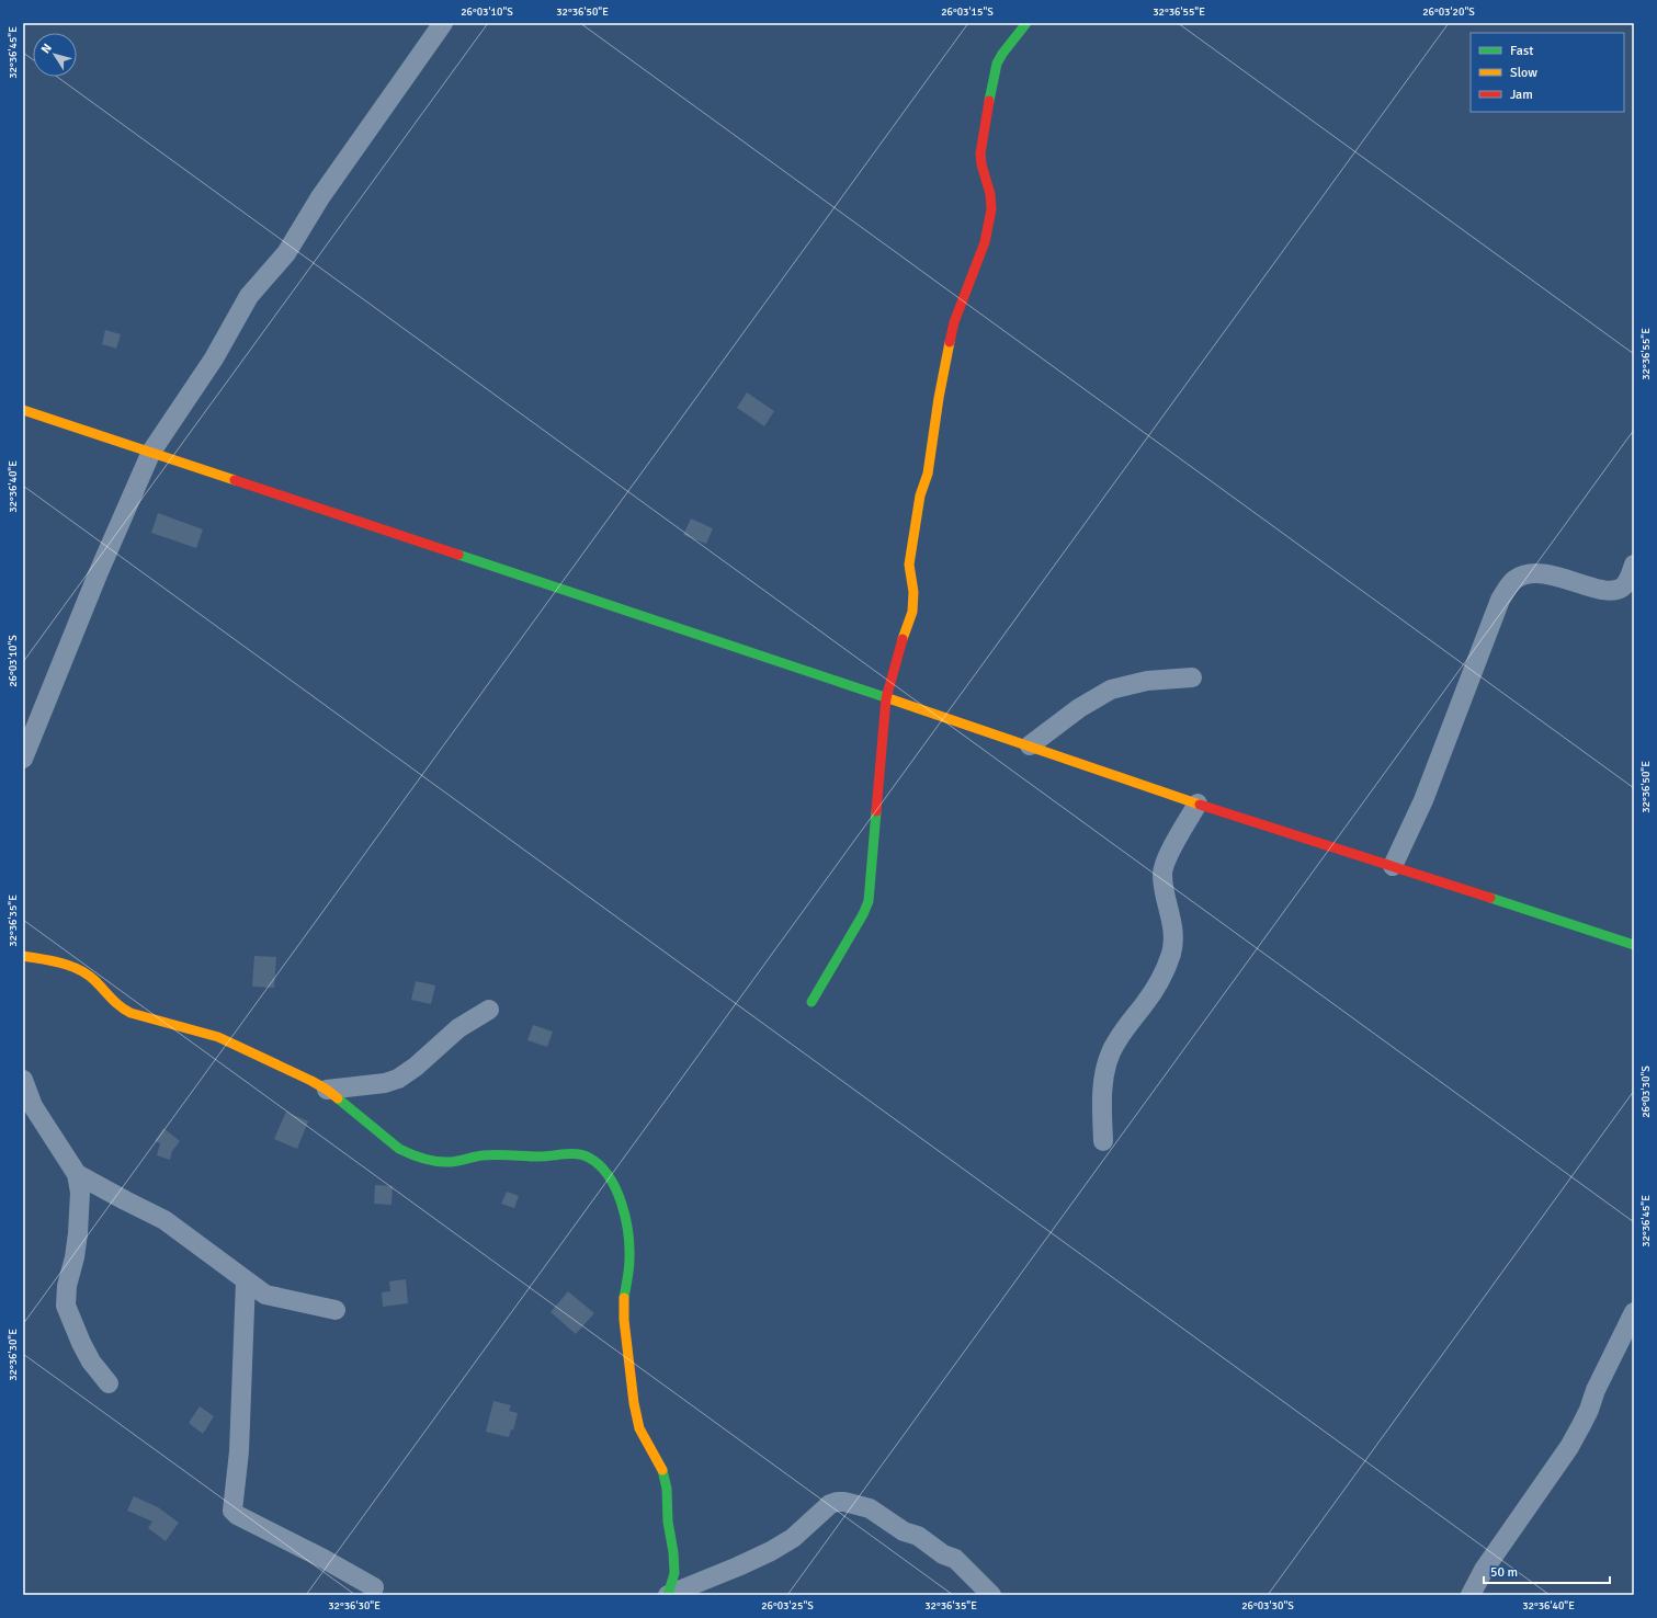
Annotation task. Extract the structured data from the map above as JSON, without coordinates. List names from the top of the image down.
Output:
{
  "legend": ["Fast", "Slow", "Jam"],
  "scale_bar": "50 m",
  "north": "top left",
  "coordinates": [
    "26°03'10\"S",
    "32°36'50\"E",
    "26°03'15\"S",
    "32°36'55\"E",
    "26°03'20\"S",
    "32°36'45\"E",
    "32°36'40\"E",
    "32°36'35\"E",
    "26°03'30\"S",
    "32°36'30\"E",
    "26°03'25\"S"
  ]
}
